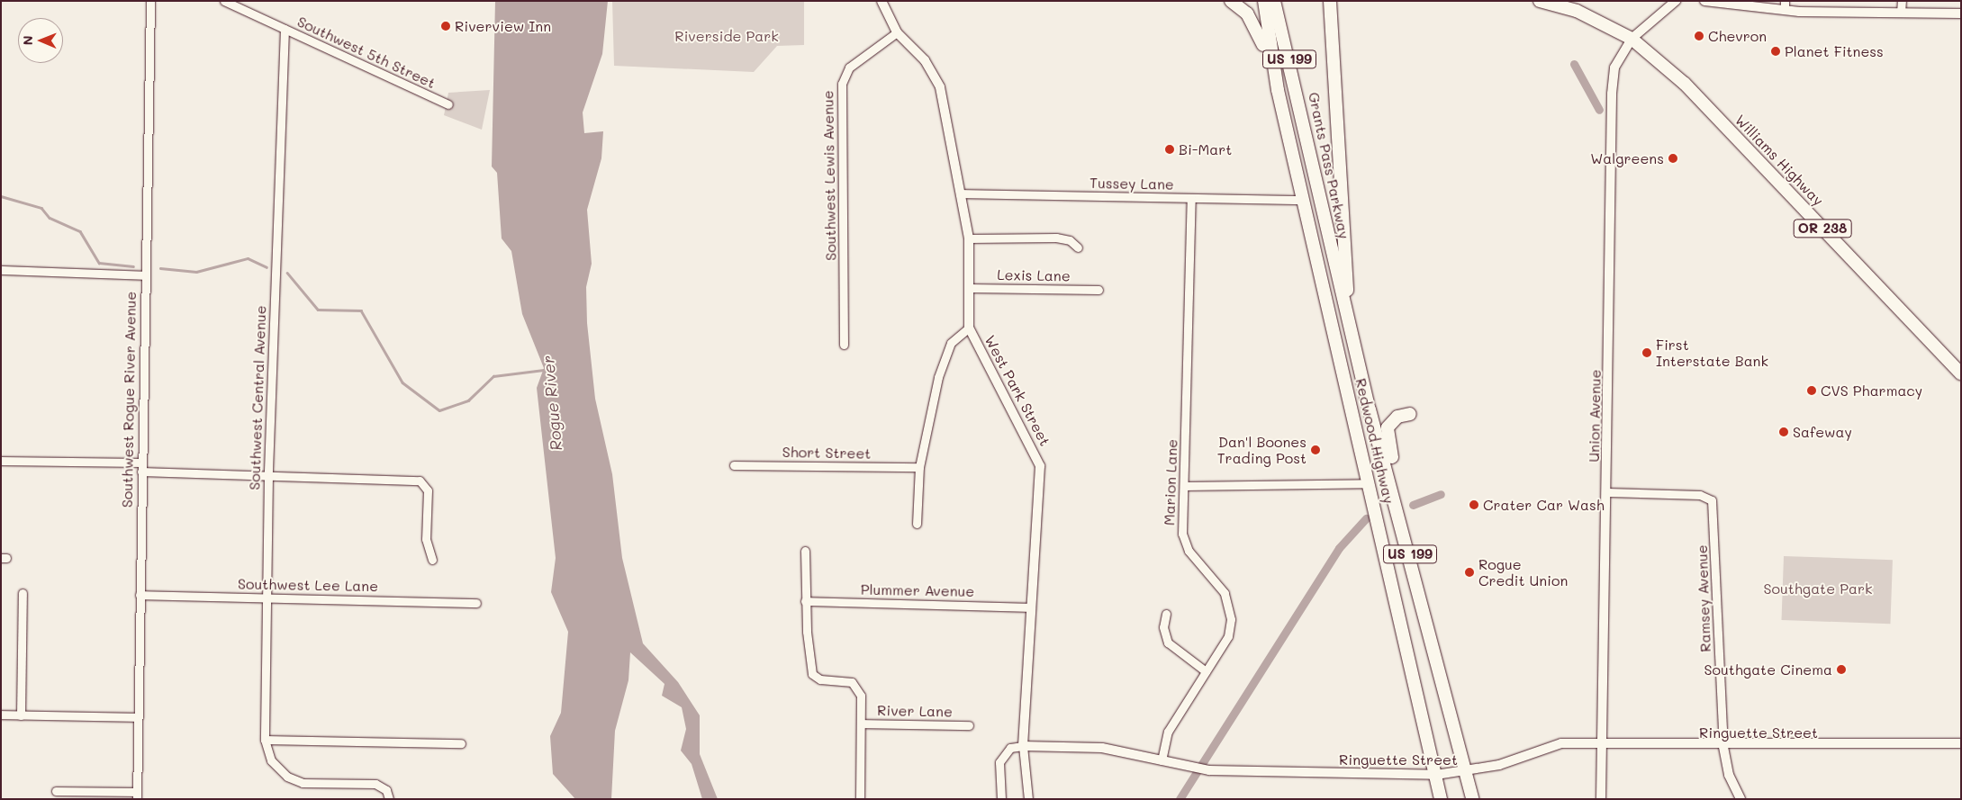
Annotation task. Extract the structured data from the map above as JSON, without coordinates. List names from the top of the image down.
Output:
{
  "streets": {
    "main road": [
      "US 199",
      "Williams Highway",
      "Grants Pass Parkway",
      "OR 238",
      "Redwood Highway"
    ],
    "street": [
      "Southwest 5th Street",
      "Southwest Lewis Avenue",
      "Tussey Lane",
      "Lexis Lane",
      "West Park Street",
      "Southwest Central Avenue",
      "Southwest Rogue River Avenue",
      "Union Avenue",
      "Short Street",
      "Marion Lane",
      "Southwest Lee Lane",
      "Plummer Avenue",
      "Ramsey Avenue",
      "River Lane",
      "Ringuette Street"
    ]
  },
  "crossings": [
    ["Southwest 5th Street", "Southwest Central Avenue"],
    ["US 199", "Redwood Highway"],
    ["Williams Highway", "Union Avenue"],
    ["Grants Pass Parkway", "Redwood Highway"],
    ["Southwest Lewis Avenue", "West Park Street"],
    ["Tussey Lane", "West Park Street"],
    ["Tussey Lane", "Redwood Highway"],
    ["Tussey Lane", "Marion Lane"],
    ["Lexis Lane", "West Park Street"],
    ["West Park Street", "Plummer Avenue"],
    ["West Park Street", "Ringuette Street"],
    ["Southwest Central Avenue", "Southwest Lee Lane"],
    ["Southwest Rogue River Avenue", "Southwest Lee Lane"],
    ["Union Avenue", "Ramsey Avenue"],
    ["Union Avenue", "Ringuette Street"],
    ["Redwood Highway", "Ringuette Street"],
    ["Marion Lane", "Ringuette Street"],
    ["Ramsey Avenue", "Ringuette Street"]
  ],
  "water": ["Rogue River"],
  "parks": ["Riverside Park", "Southgate Park"],
  "places": [
    "Riverview Inn",
    "Chevron",
    "Planet Fitness",
    "Bi-Mart",
    "Walgreens",
    "First Interstate Bank",
    "CVS Pharmacy",
    "Safeway",
    "Dan'l Boones Trading Post",
    "Crater Car Wash",
    "Rogue Credit Union",
    "Southgate Cinema"
  ],
  "north": "left"
}
